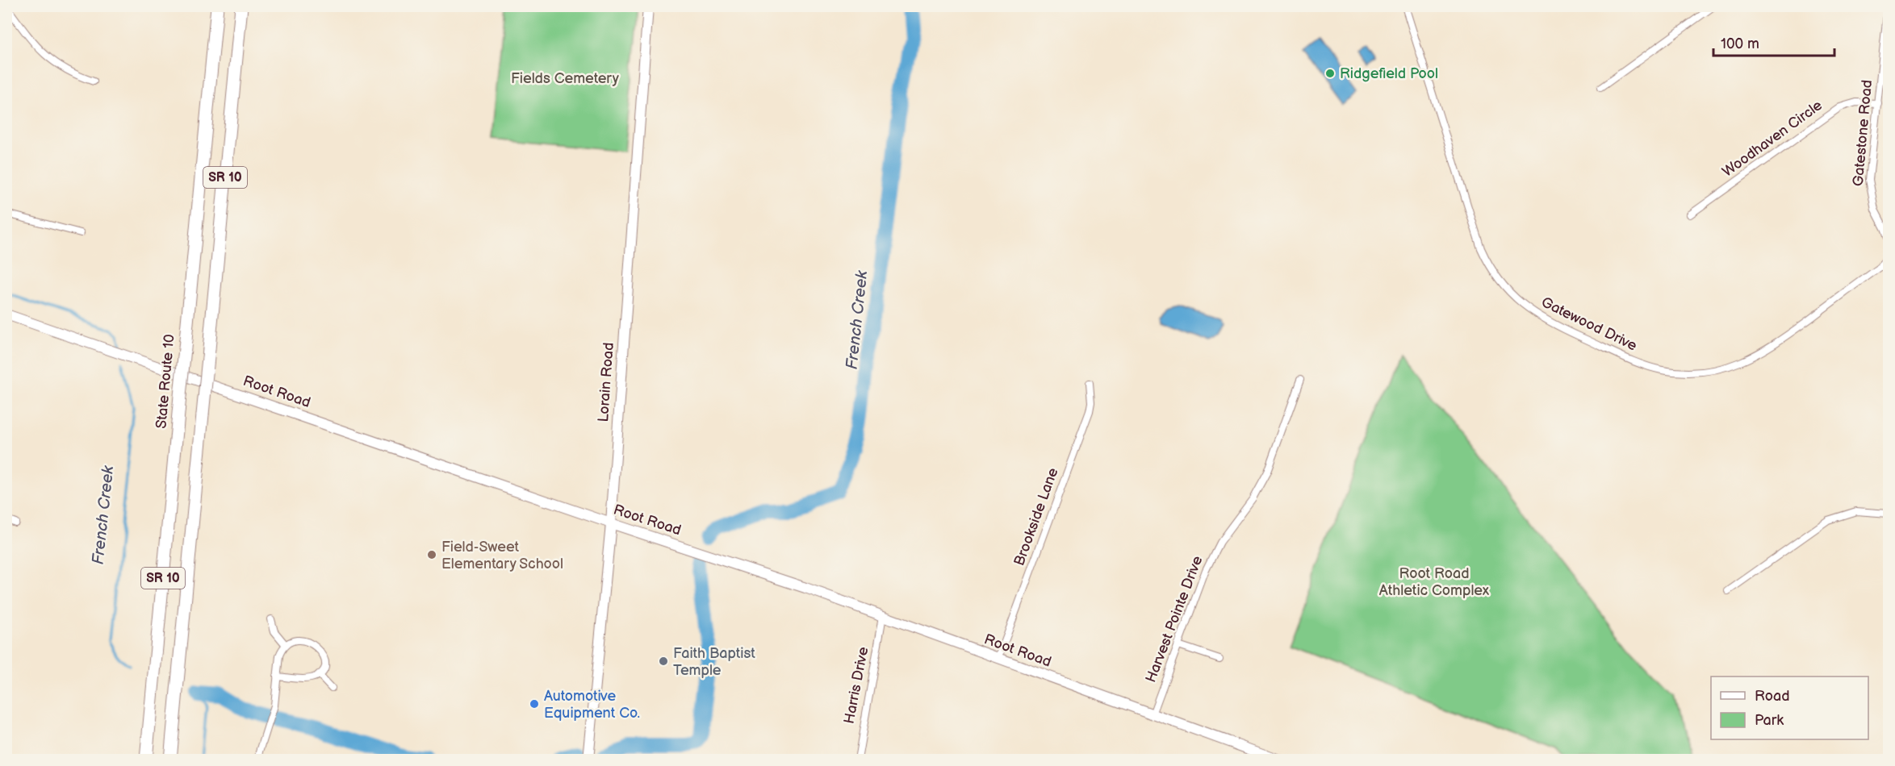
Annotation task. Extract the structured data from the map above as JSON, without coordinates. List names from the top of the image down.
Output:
{
  "streets": {
    "highway": ["SR 10", "State Route 10"],
    "street": [
      "Gatestone Road",
      "Woodhaven Circle",
      "Gatewood Drive",
      "Lorain Road",
      "Root Road",
      "Brookside Lane",
      "Harvest Pointe Drive",
      "Harris Drive"
    ]
  },
  "crossings": [
    ["Gatestone Road", "Woodhaven Circle"],
    ["Lorain Road", "Root Road"],
    ["Root Road", "Brookside Lane"],
    ["Root Road", "Harvest Pointe Drive"],
    ["Root Road", "Harris Drive"]
  ],
  "water": ["French Creek"],
  "parks": ["Fields Cemetery", "Root Road Athletic Complex"],
  "places": [
    "Ridgefield Pool",
    "Field-Sweet Elementary School",
    "Faith Baptist Temple",
    "Automotive Equipment Co."
  ],
  "legend": ["Road", "Park"],
  "scale_bar": "100 m"
}
